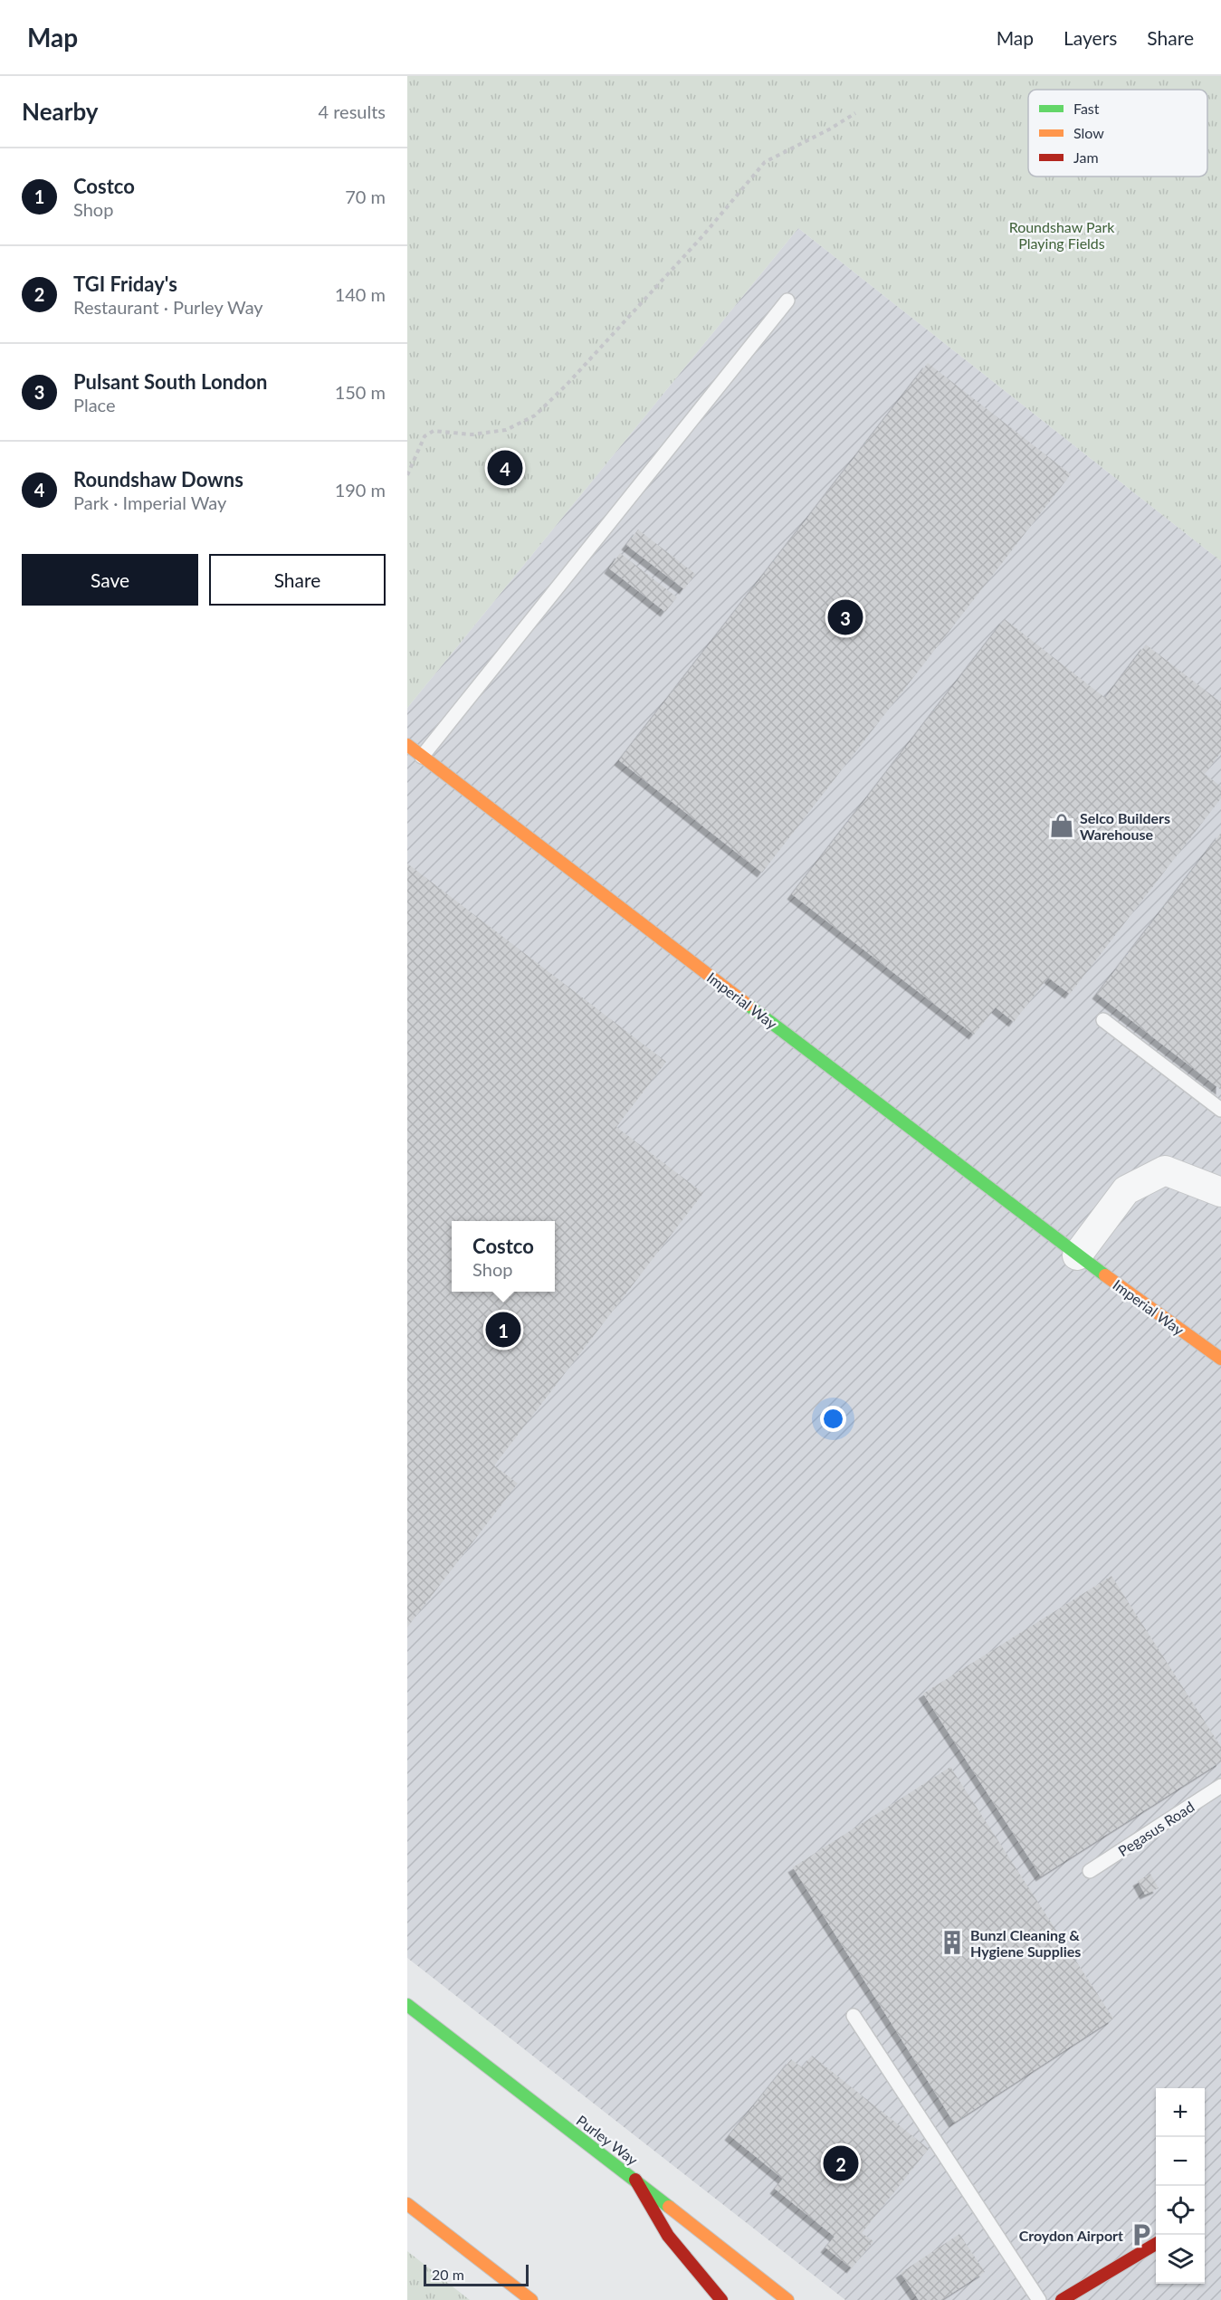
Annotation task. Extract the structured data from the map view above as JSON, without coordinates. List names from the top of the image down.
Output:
{
  "streets": {
    "main road": ["Imperial Way", "Purley Way"],
    "lane": ["Pegasus Road"]
  },
  "parks": ["Roundshaw Park Playing Fields"],
  "places": {
    "shop": ["Selco Builders Warehouse"],
    "building": ["Bunzl Cleaning & Hygiene Supplies"],
    "parking": ["Croydon Airport"]
  },
  "legend": ["Fast", "Slow", "Jam"],
  "scale_bar": "20 m",
  "page": {
    "header": "Map",
    "nav": ["Map", "Layers", "Share"],
    "heading": ["Nearby", "4 results"],
    "list": [
      {
        "mark": "1",
        "name": "Costco",
        "note": "Shop",
        "value": "70 m"
      },
      {
        "mark": "2",
        "name": "TGI Friday's",
        "note": "Restaurant · Purley Way",
        "value": "140 m"
      },
      {
        "mark": "3",
        "name": "Pulsant South London",
        "note": "Place",
        "value": "150 m"
      },
      {
        "mark": "4",
        "name": "Roundshaw Downs",
        "note": "Park · Imperial Way",
        "value": "190 m"
      }
    ],
    "pins": [
      "4",
      "3",
      "1",
      "2"
    ],
    "buttons": ["Save", "Share"],
    "popup": ["Costco", "Shop"],
    "map_buttons": ["+", "−"],
    "scale": "20 m"
  }
}
